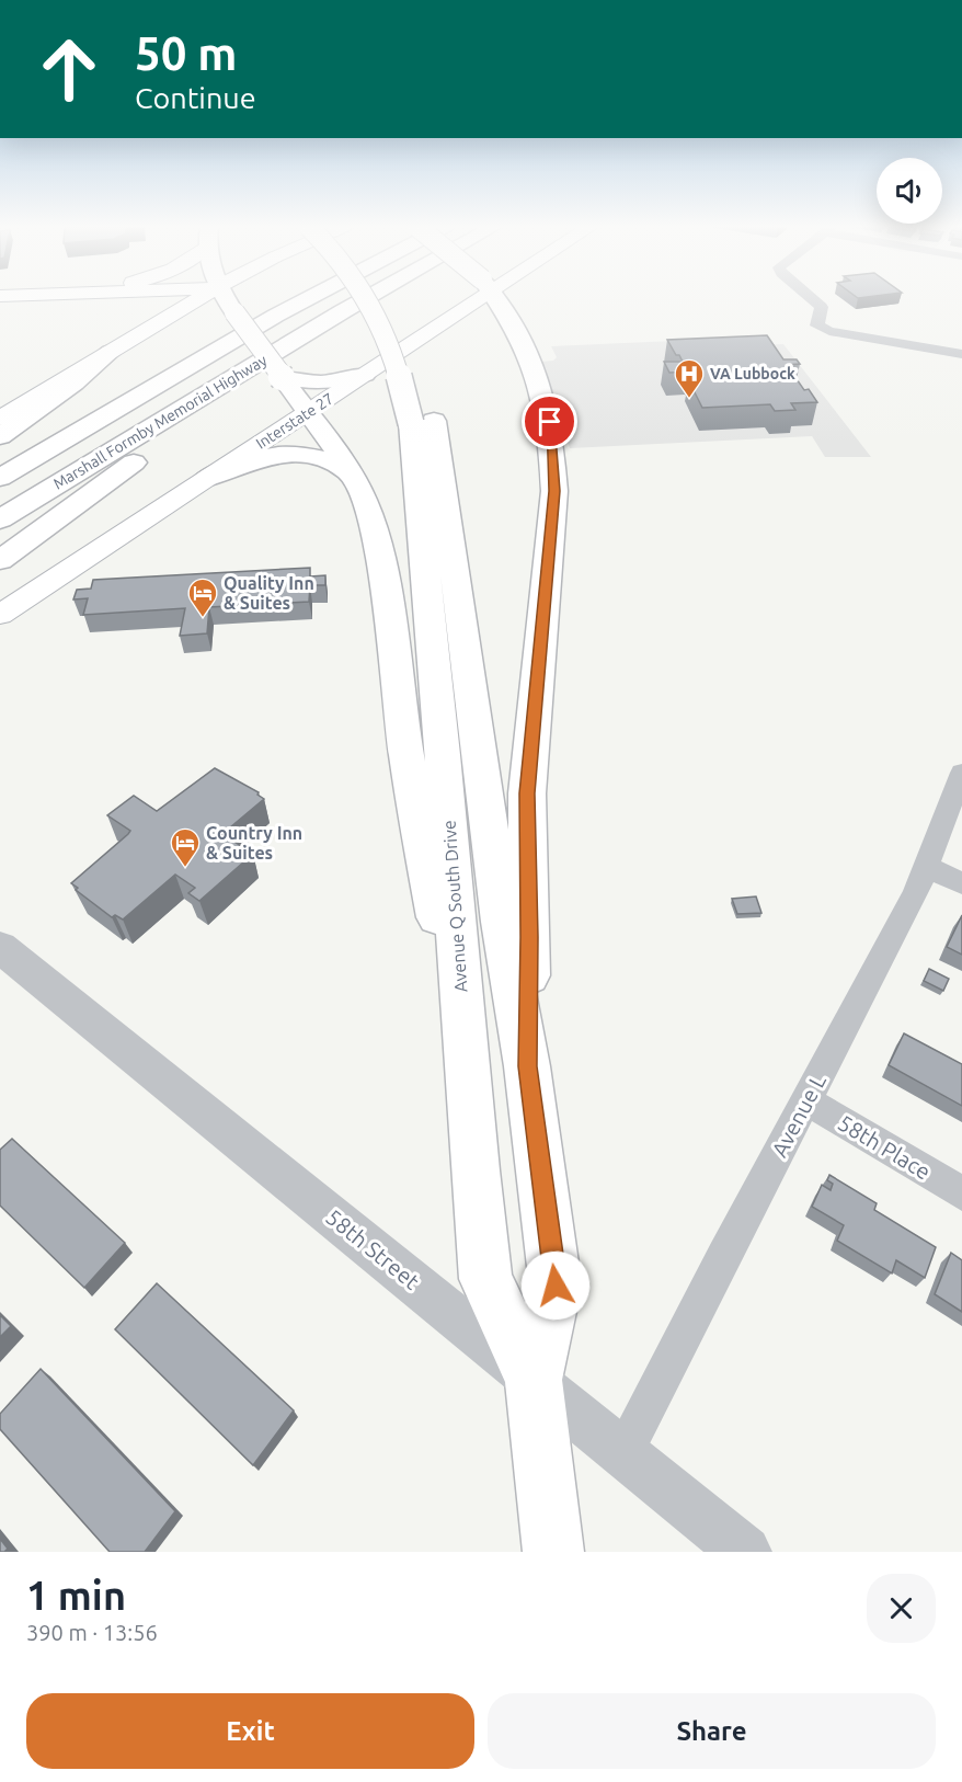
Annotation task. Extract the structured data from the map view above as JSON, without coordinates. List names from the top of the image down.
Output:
{
  "streets": {
    "highway": ["Marshall Formby Memorial Highway", "Avenue Q South Drive"],
    "main road": ["Interstate 27"],
    "street": ["Avenue L", "58th Place", "58th Street"]
  },
  "crossings": [
    ["Avenue Q South Drive", "58th Street"],
    ["Avenue L", "58th Place"],
    ["Avenue L", "58th Street"]
  ],
  "places": {
    "hospital": ["VA Lubbock"],
    "hotel": ["Quality Inn & Suites", "Country Inn & Suites"]
  },
  "page": {
    "turn": ["50 m", "Continue"],
    "heading": ["1 min", "390 m · 13:56"],
    "buttons": ["Exit", "Share"]
  }
}
